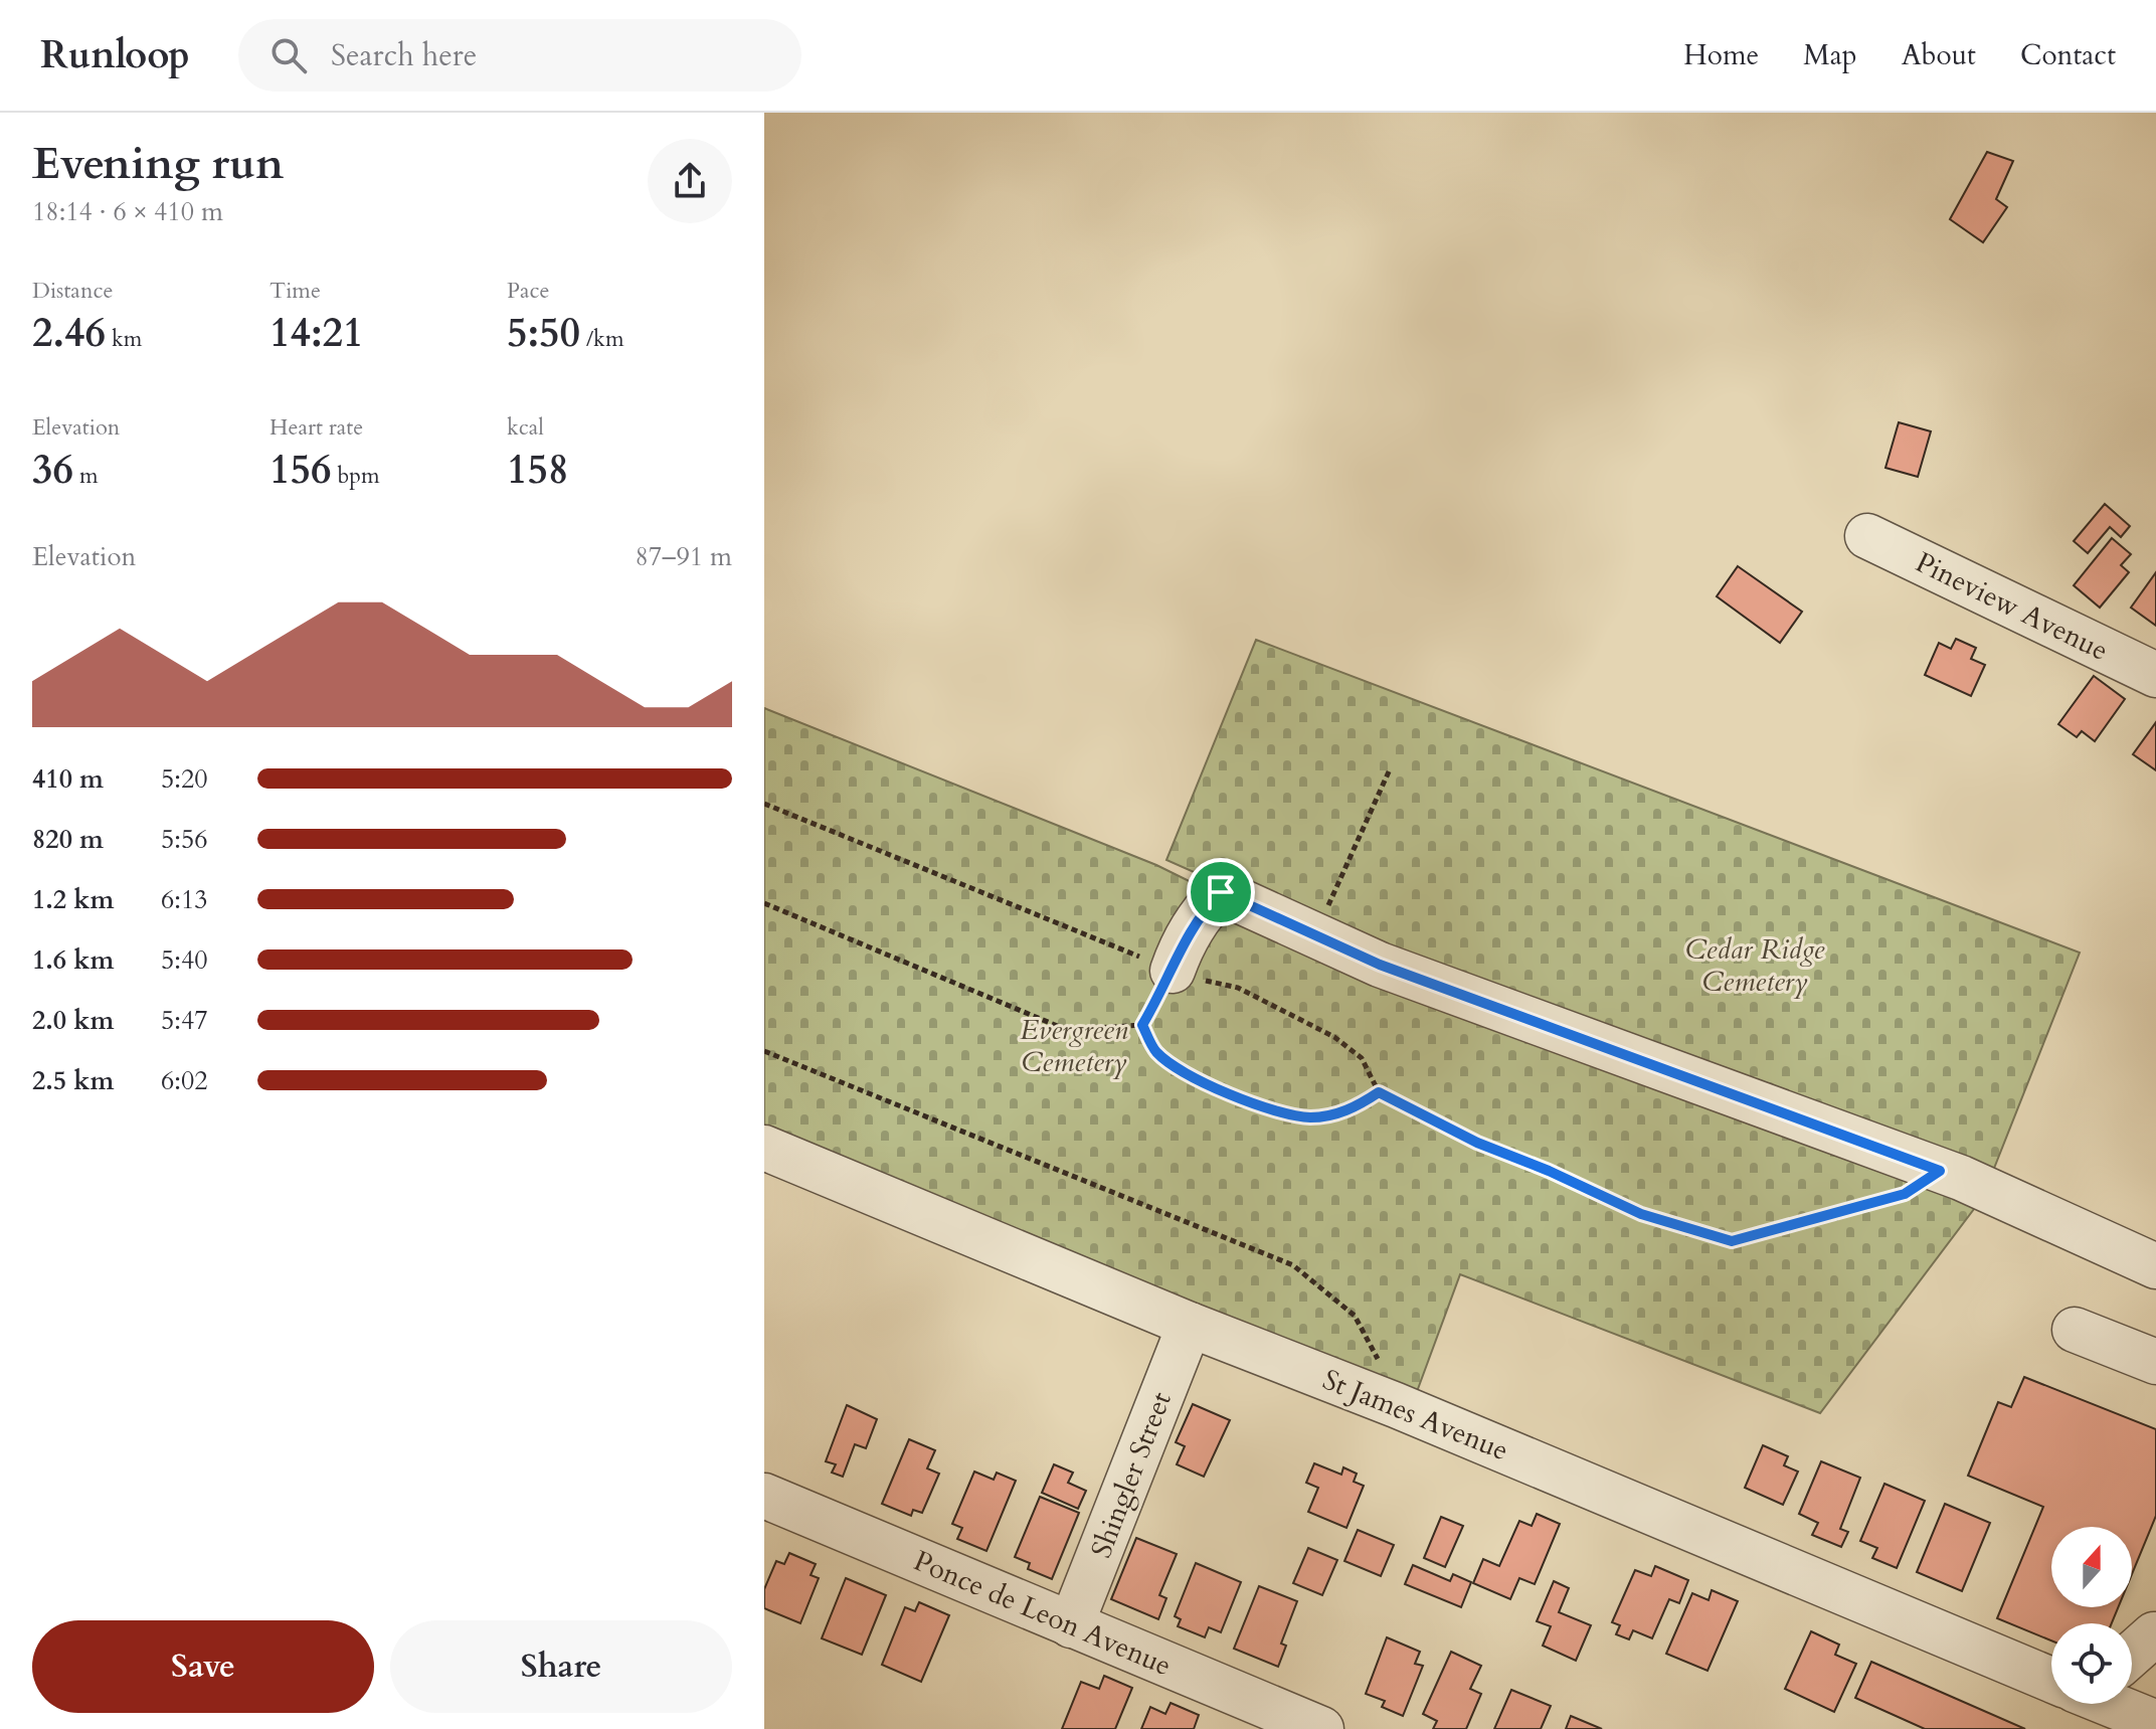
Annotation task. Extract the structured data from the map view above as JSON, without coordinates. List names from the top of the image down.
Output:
{
  "streets": {
    "street": [
      "Pineview Avenue",
      "St James Avenue",
      "Shingler Street",
      "Ponce de Leon Avenue"
    ]
  },
  "crossings": [
    ["St James Avenue", "Shingler Street"],
    ["Shingler Street", "Ponce de Leon Avenue"]
  ],
  "parks": ["Cedar Ridge Cemetery", "Evergreen Cemetery"],
  "north": "top",
  "page": {
    "header": "Runloop",
    "search": "Search here",
    "nav": [
      "Home",
      "Map",
      "About",
      "Contact"
    ],
    "heading": ["Evening run", "18:14 · 6 × 410 m"],
    "stats": [
      ["Distance", "2.46 km"],
      ["Time", "14:21"],
      ["Pace", "5:50 /km"],
      ["Elevation", "36 m"],
      ["Heart rate", "156 bpm"],
      ["kcal", "158"]
    ],
    "chart": ["Elevation", "87–91 m"],
    "list": [
      {
        "name": "410 m",
        "note": "5:20"
      },
      {
        "name": "820 m",
        "note": "5:56"
      },
      {
        "name": "1.2 km",
        "note": "6:13"
      },
      {
        "name": "1.6 km",
        "note": "5:40"
      },
      {
        "name": "2.0 km",
        "note": "5:47"
      },
      {
        "name": "2.5 km",
        "note": "6:02"
      }
    ],
    "buttons": ["Save", "Share"]
  }
}
